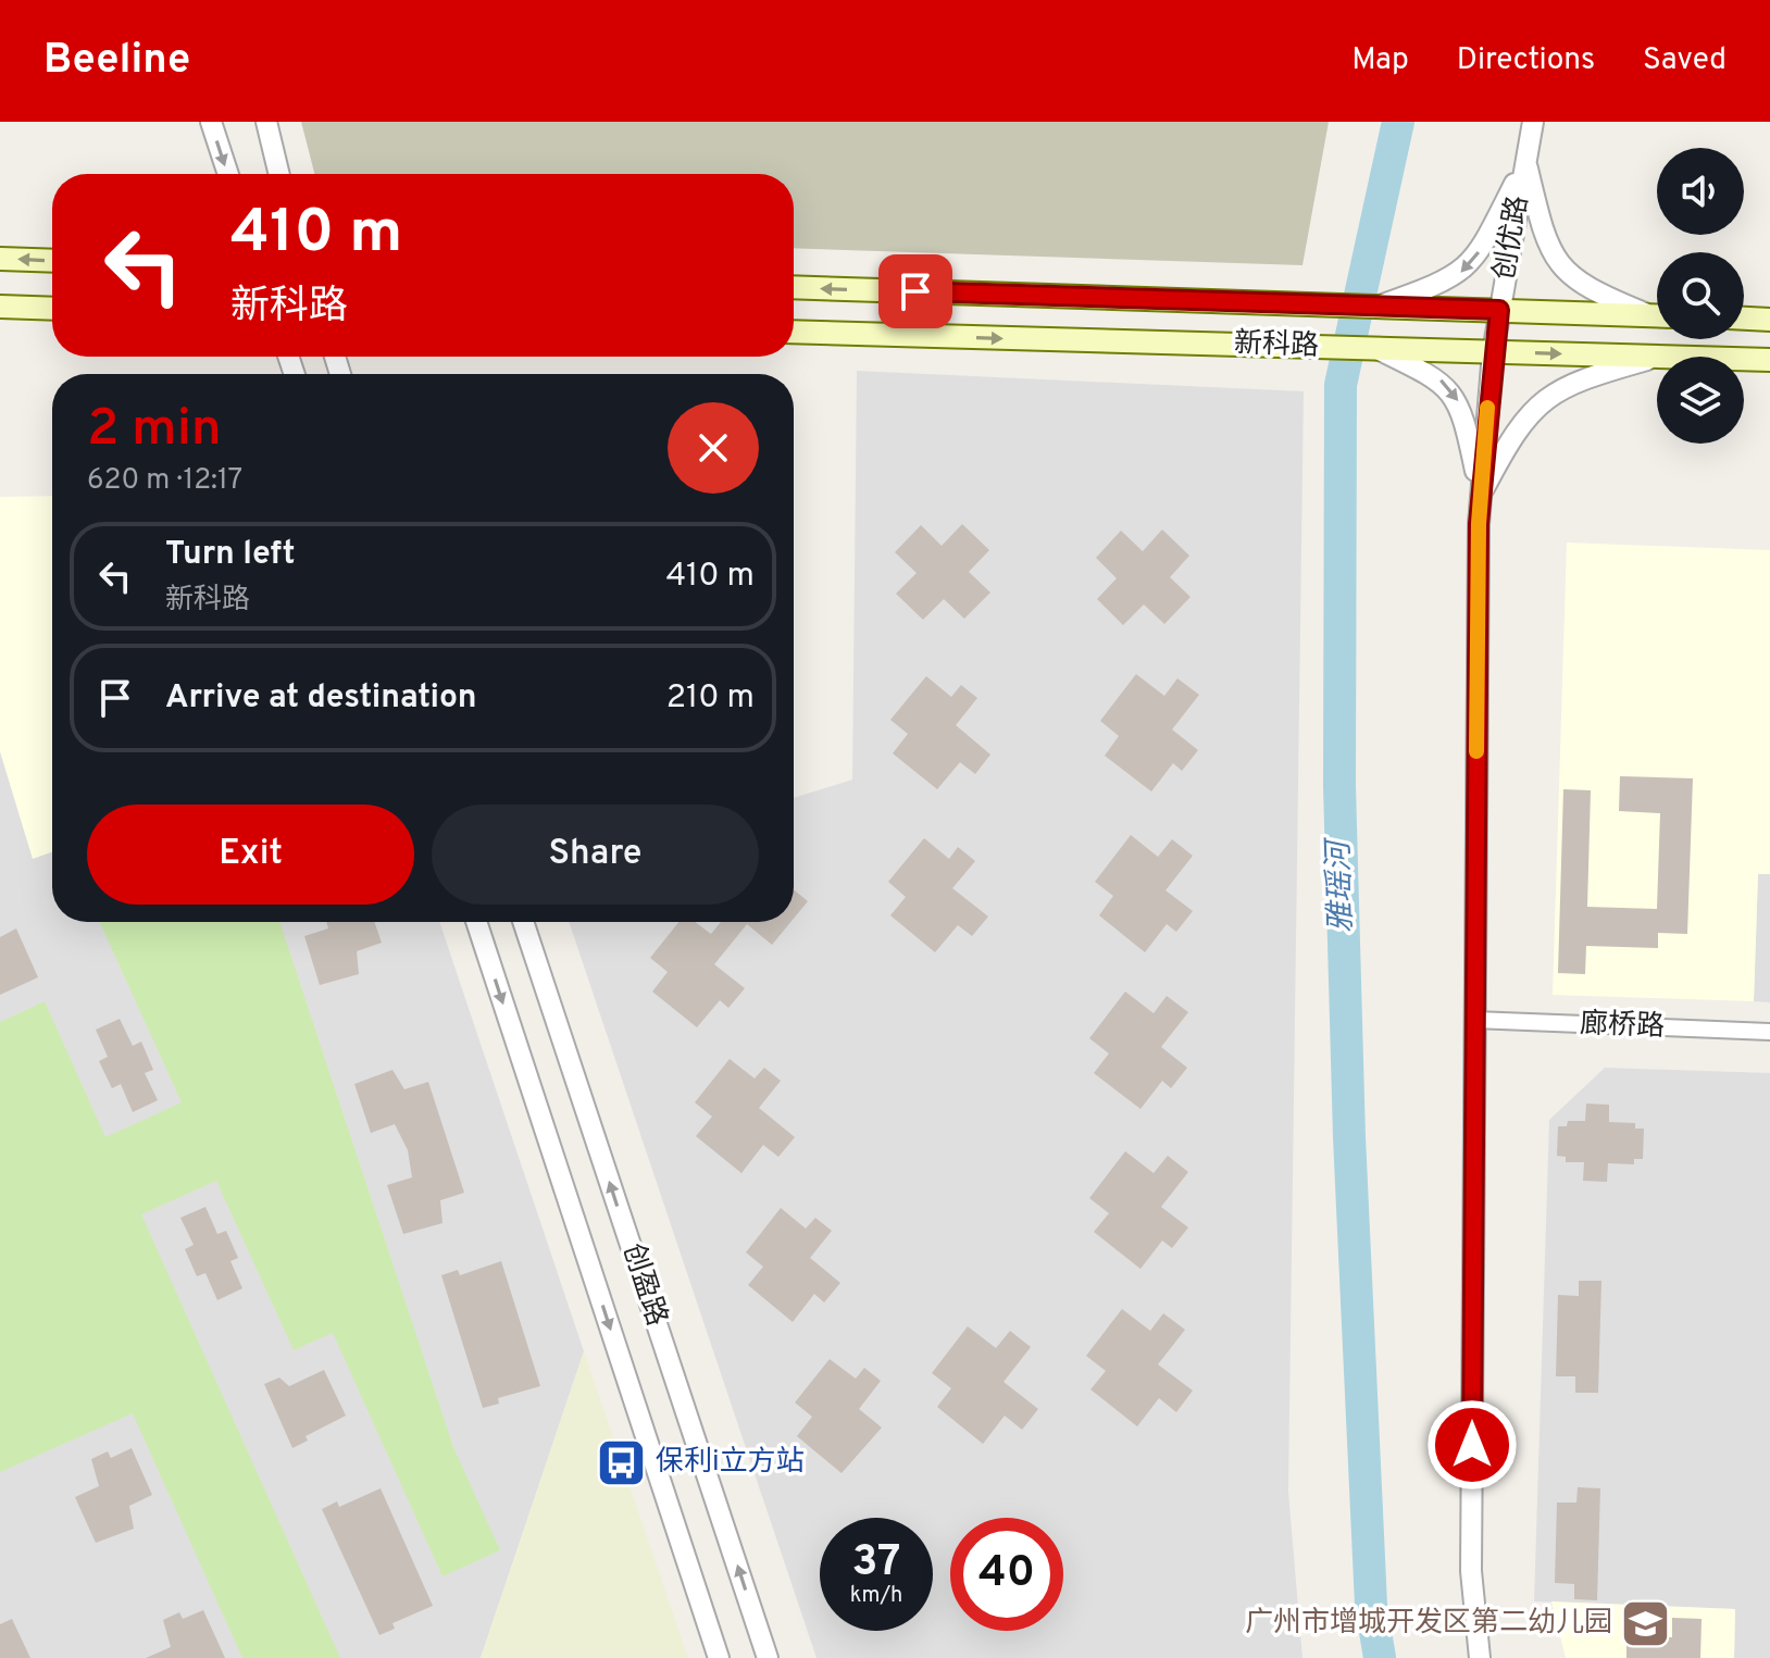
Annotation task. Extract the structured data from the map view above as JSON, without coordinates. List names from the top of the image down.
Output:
{
  "streets": {
    "main road": ["新科路"],
    "street": ["创优路", "廊桥路", "创盈路"]
  },
  "crossings": [
    ["创优路", "新科路"],
    ["创优路", "廊桥路"]
  ],
  "water": ["雅瑶河"],
  "places": {
    "bus stop": ["保利i立方站"],
    "school or university": ["广州市增城开发区第二幼儿园"]
  },
  "page": {
    "header": "Beeline",
    "nav": ["Map", "Directions", "Saved"],
    "turn": ["410 m", "新科路"],
    "heading": ["2 min", "620 m · 12:17"],
    "list": [
      {
        "name": "Turn left",
        "note": "新科路",
        "value": "410 m"
      },
      {
        "name": "Arrive at destination",
        "value": "210 m"
      }
    ],
    "buttons": ["Exit", "Share"],
    "speed": "37 km/h",
    "limit": "40"
  }
}
